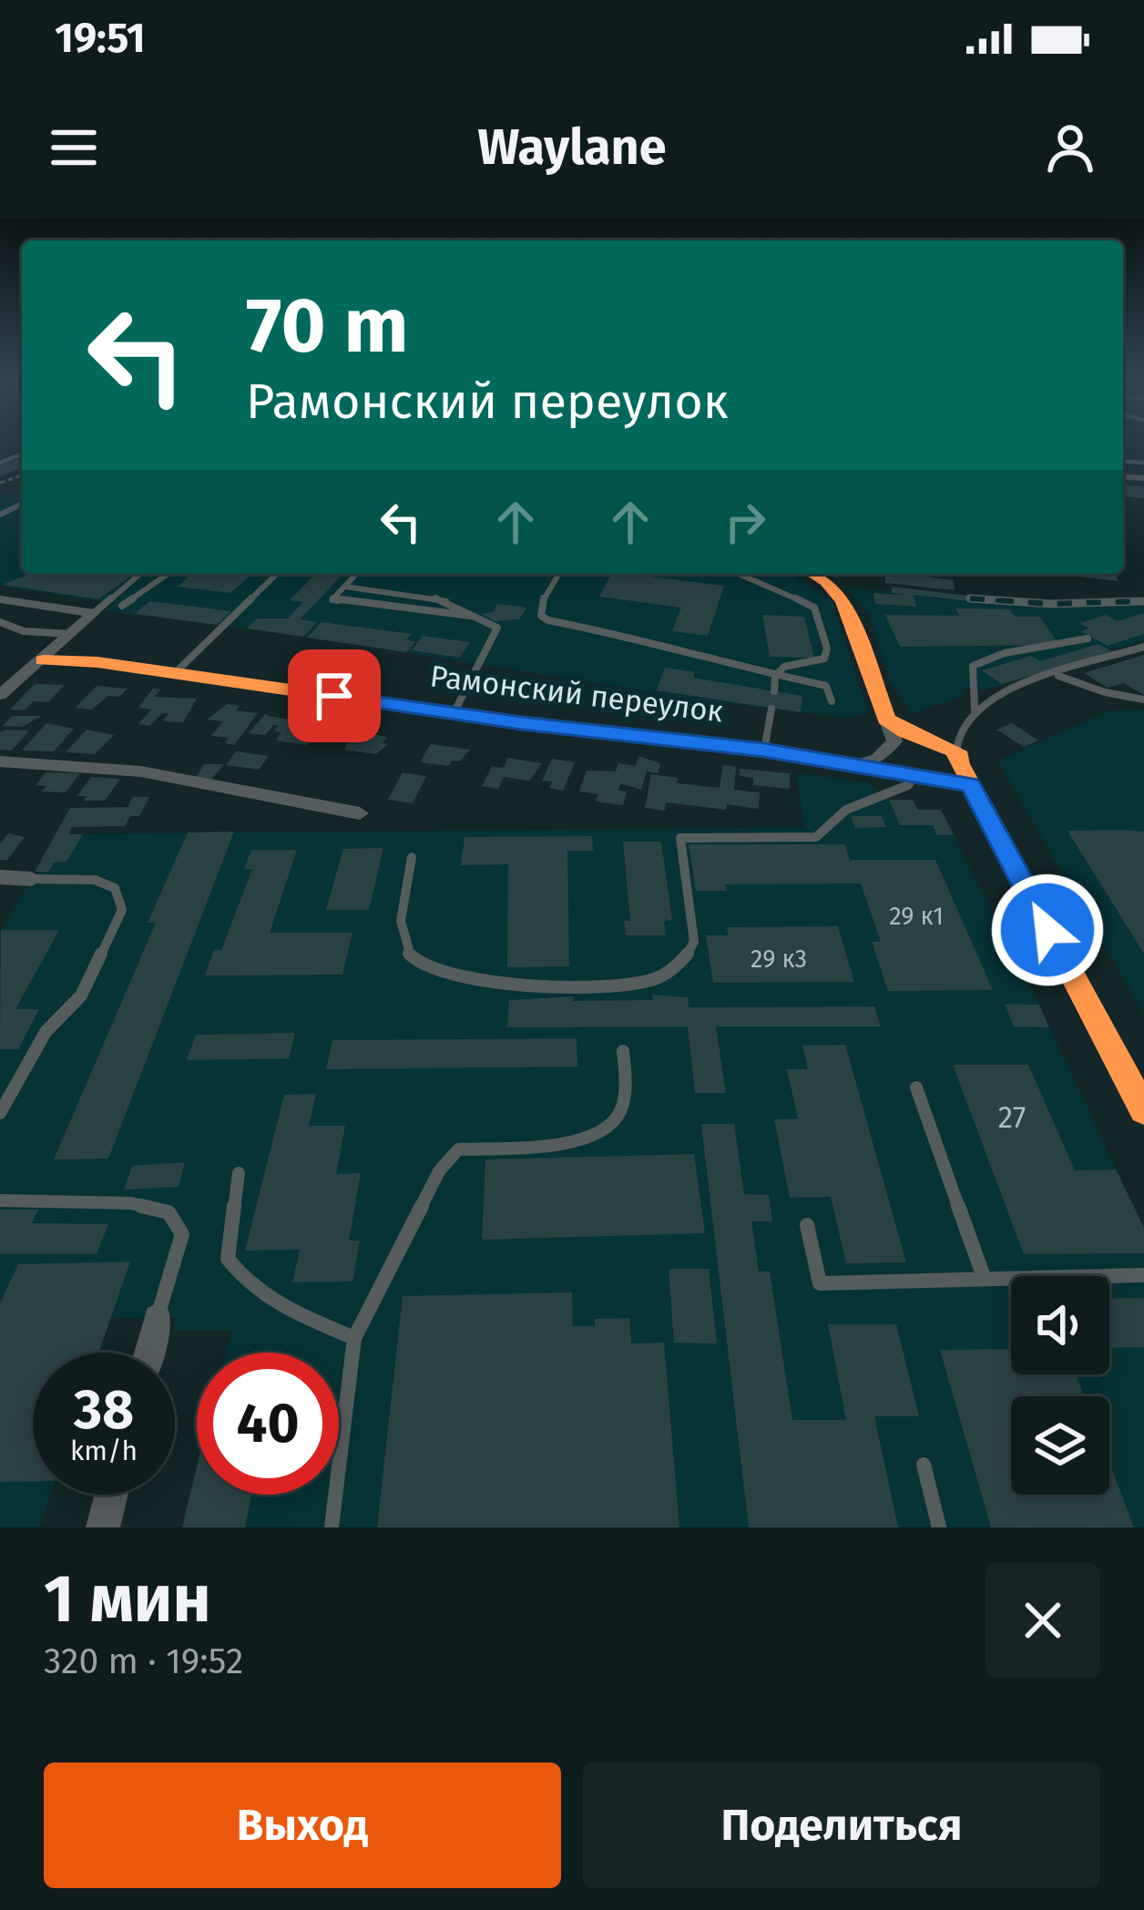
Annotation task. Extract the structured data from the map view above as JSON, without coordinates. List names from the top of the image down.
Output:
{
  "streets": {
    "street": ["Рамонский переулок"]
  },
  "house_numbers": ["29 к1", "29 к3", "27"],
  "page": {
    "status": "19:51",
    "header": "Waylane",
    "turn": ["70 m", "Рамонский переулок"],
    "speed": "38 km/h",
    "limit": "40",
    "heading": ["1 мин", "320 m · 19:52"],
    "buttons": ["Выход", "Поделиться"]
  }
}
